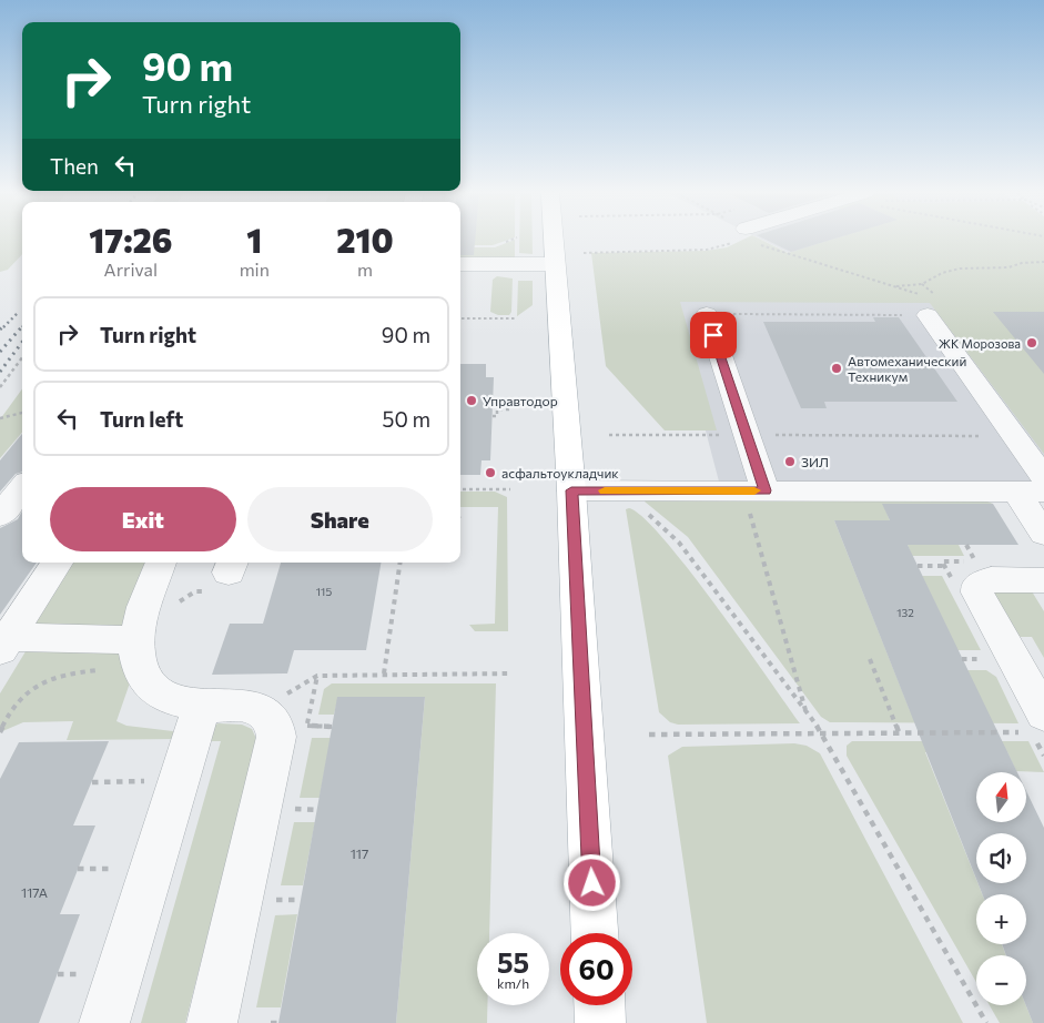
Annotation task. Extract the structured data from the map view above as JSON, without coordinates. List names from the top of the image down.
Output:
{
  "places": [
    "ЖК Морозова",
    "Автомеханический Техникум",
    "Управтодор",
    "ЗИЛ",
    "асфальтоукладчик"
  ],
  "house_numbers": [
    "115",
    "132",
    "117",
    "117А"
  ],
  "north": "top",
  "page": {
    "turn": ["90 m", "Turn right"],
    "then": "Then",
    "eta": [
      "17:26",
      "Arrival",
      "1",
      "min",
      "210",
      "m"
    ],
    "list": [
      {
        "name": "Turn right",
        "value": "90 m"
      },
      {
        "name": "Turn left",
        "value": "50 m"
      }
    ],
    "buttons": ["Exit", "Share"],
    "map_buttons": ["+", "−"],
    "speed": "55 km/h",
    "limit": "60"
  }
}
